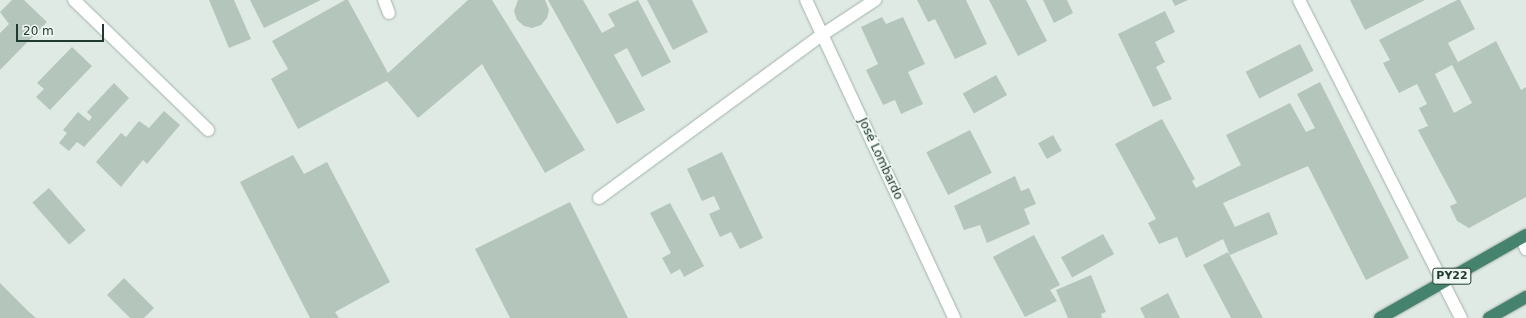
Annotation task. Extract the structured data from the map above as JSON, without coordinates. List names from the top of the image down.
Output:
{
  "streets": {
    "highway": ["PY22"],
    "street": ["José Lombardo"]
  },
  "scale_bar": "20 m"
}
